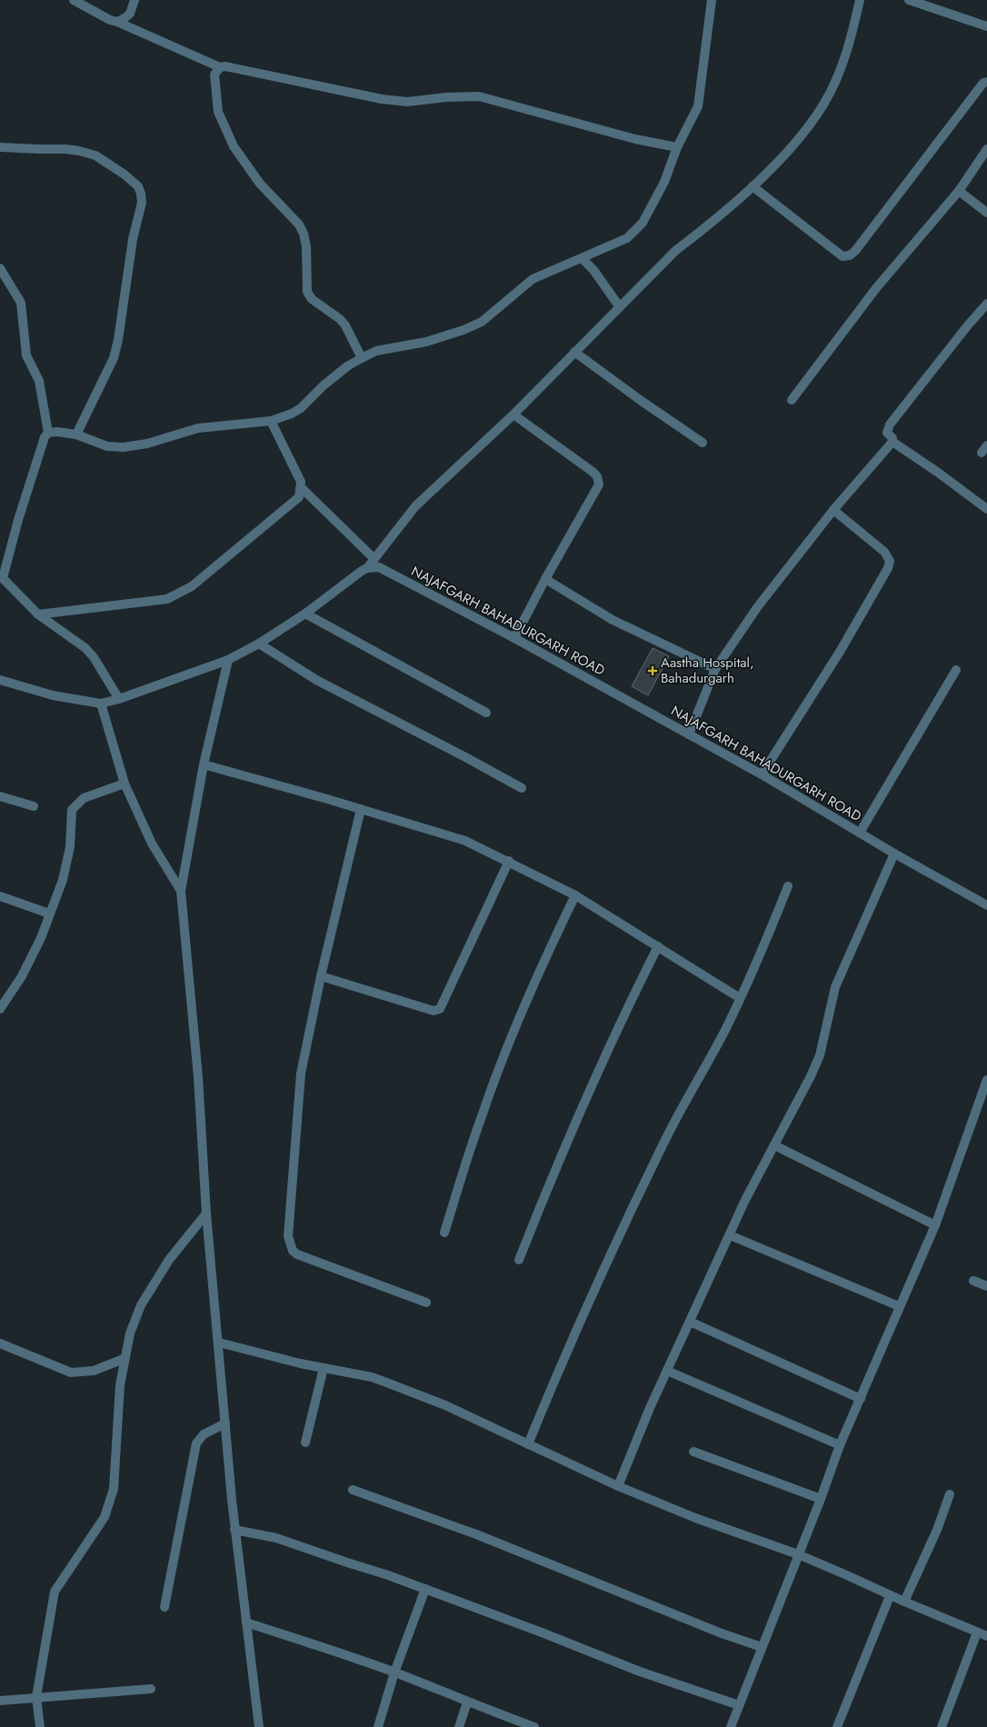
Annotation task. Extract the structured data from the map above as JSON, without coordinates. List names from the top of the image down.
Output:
{
  "streets": {
    "street": ["NAJAFGARH BAHADURGARH ROAD"]
  },
  "places": {
    "health": ["Aastha Hospital, Bahadurgarh"]
  }
}
